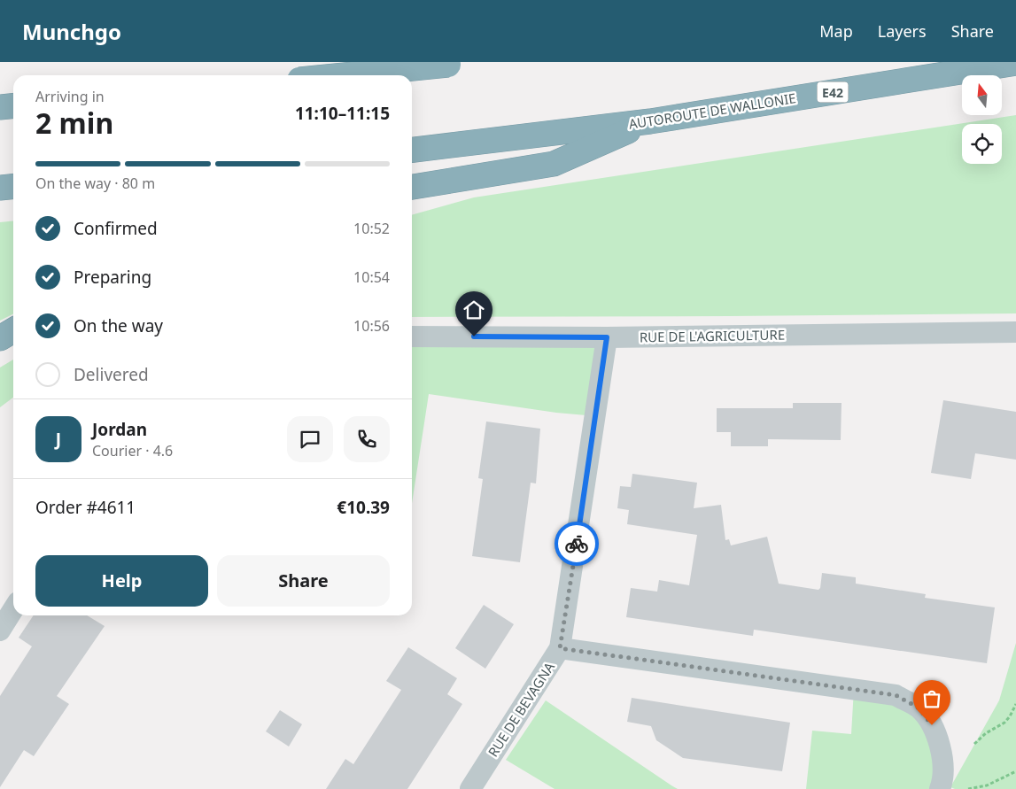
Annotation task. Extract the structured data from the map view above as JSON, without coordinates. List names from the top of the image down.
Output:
{
  "streets": {
    "highway": ["E42", "AUTOROUTE DE WALLONIE"],
    "street": ["RUE DE L'AGRICULTURE", "RUE DE BEVAGNA"]
  },
  "crossings": [
    ["RUE DE L'AGRICULTURE", "RUE DE BEVAGNA"]
  ],
  "north": "top",
  "page": {
    "header": "Munchgo",
    "nav": ["Map", "Layers", "Share"],
    "heading": ["2 min", "Arriving in", "11:10–11:15"],
    "panel": [
      "Jordan",
      "Courier · 4.6",
      "Order #4611",
      "€10.39"
    ],
    "bar": "On the way · 80 m",
    "list": [
      ["Confirmed", "10:52"],
      ["Preparing", "10:54"],
      ["On the way", "10:56"],
      "Delivered"
    ],
    "round": "J",
    "buttons": ["Help", "Share"]
  }
}
